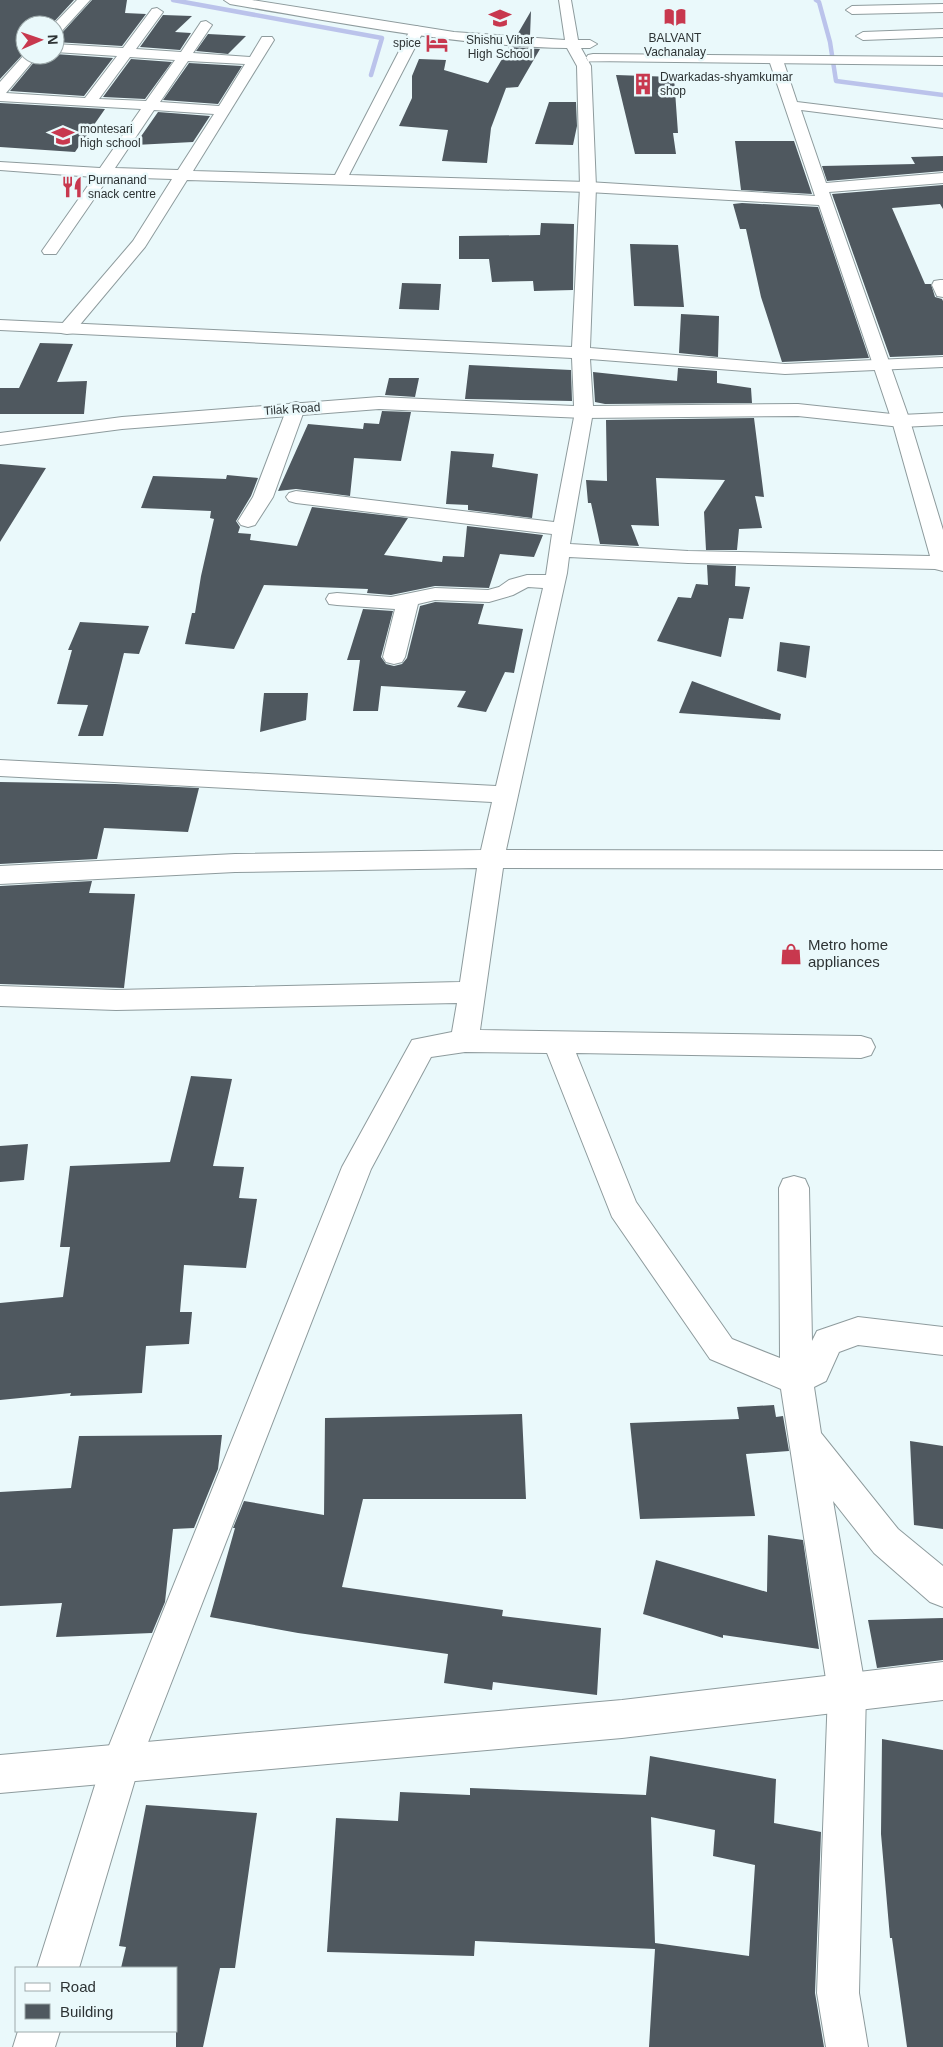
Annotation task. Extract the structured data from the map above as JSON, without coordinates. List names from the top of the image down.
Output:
{
  "streets": {
    "street": ["Tilak Road"]
  },
  "places": {
    "library": ["BALVANT Vachanalay"],
    "school or university": ["Shishu Vihar High School", "montesari high school"],
    "hotel": ["spice"],
    "building": ["Dwarkadas-shyamkumar shop"],
    "restaurant": ["Purnanand snack centre"],
    "shop": ["Metro home appliances"]
  },
  "legend": ["Road", "Building"],
  "north": "right"
}
